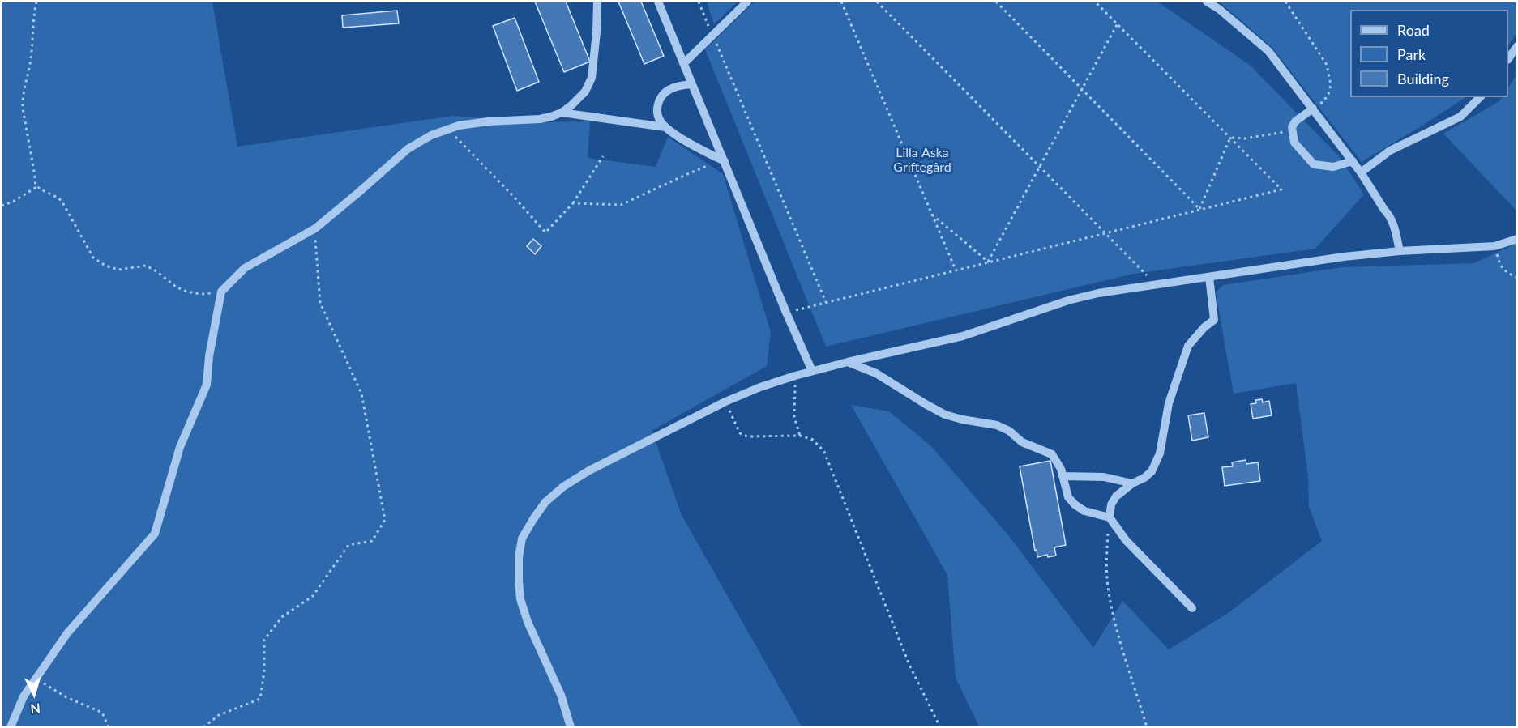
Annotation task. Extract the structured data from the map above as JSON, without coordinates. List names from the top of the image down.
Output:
{
  "parks": ["Lilla Aska Griftegård"],
  "legend": ["Road", "Park", "Building"],
  "north": "bottom"
}
